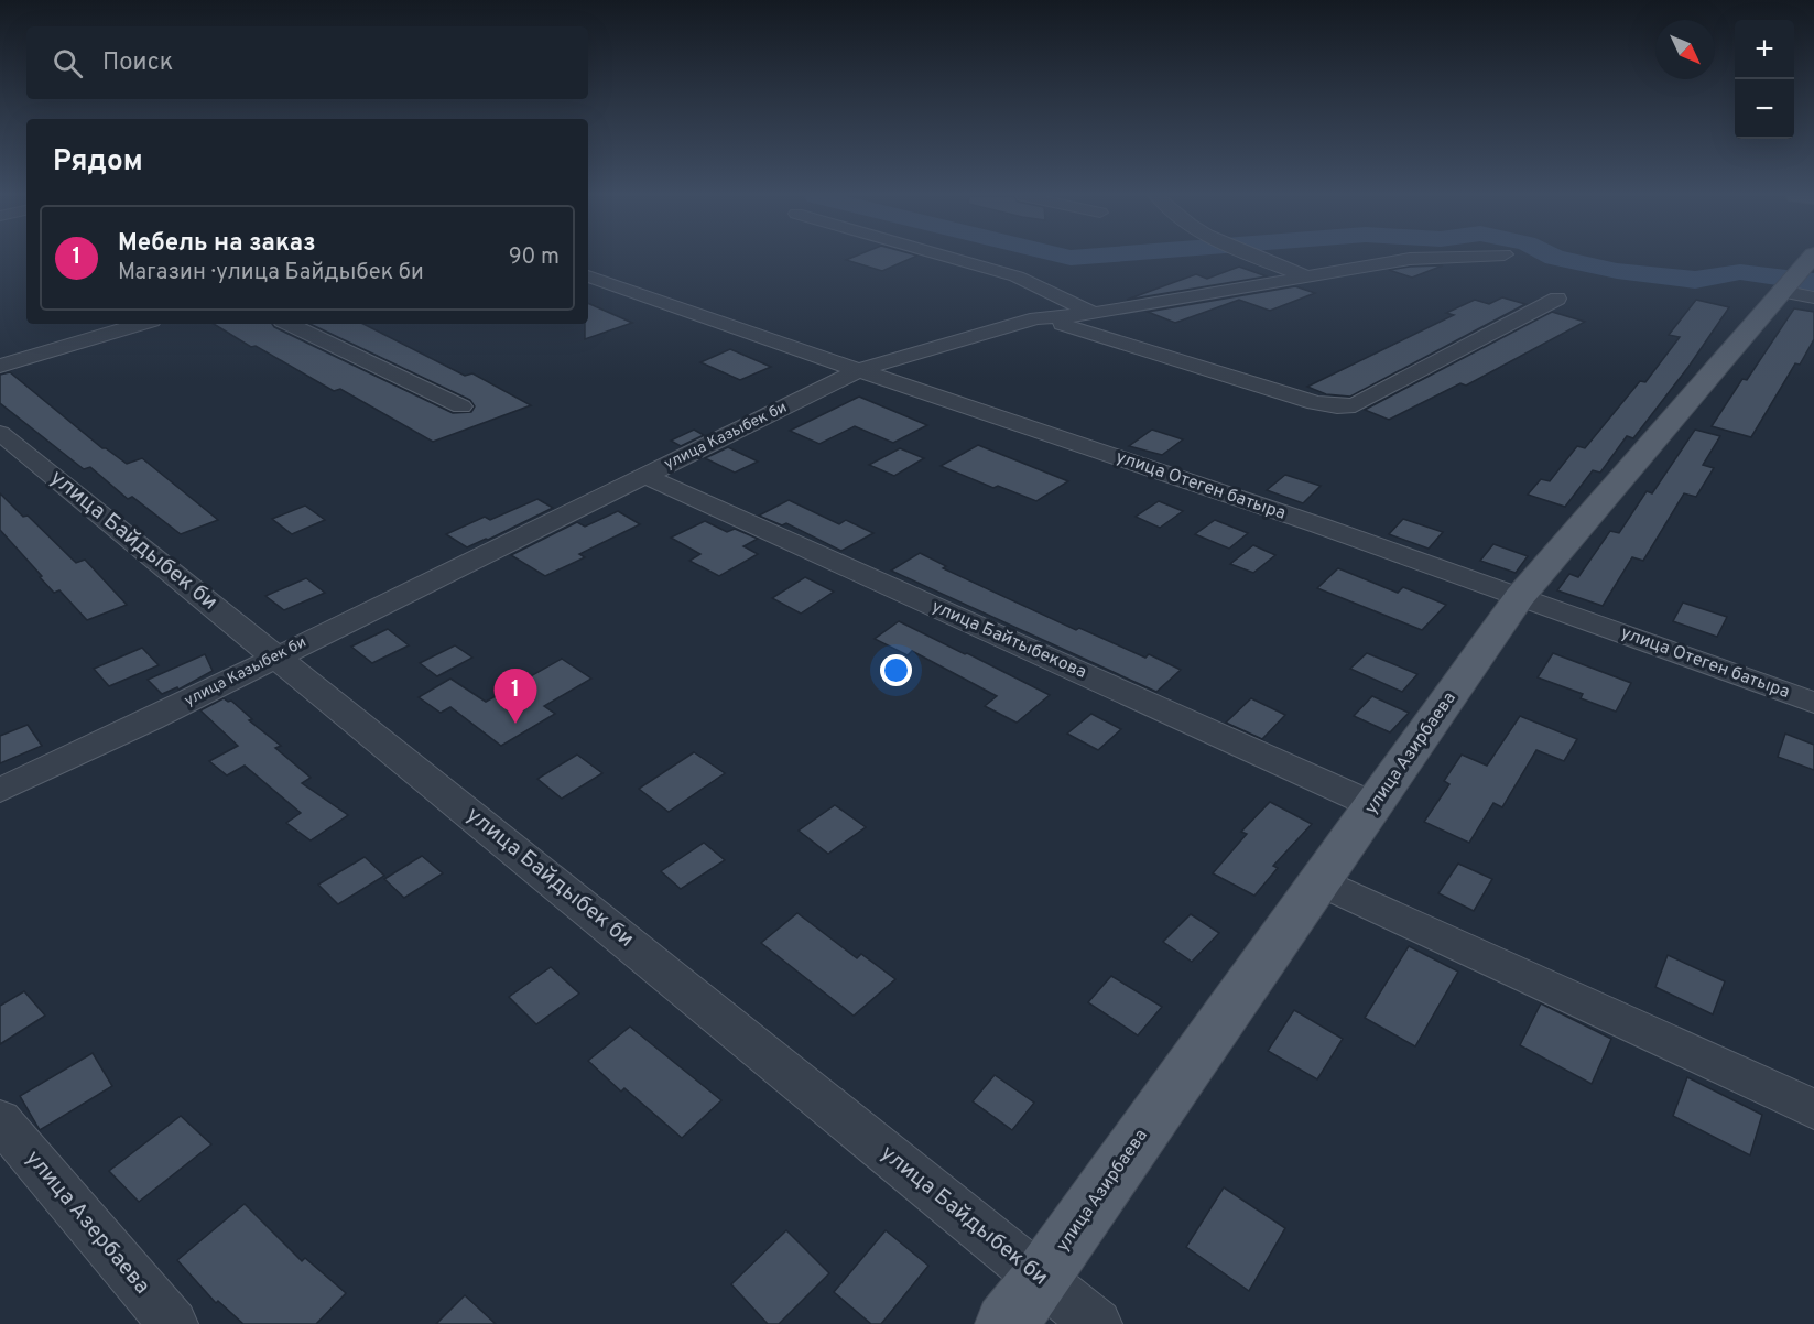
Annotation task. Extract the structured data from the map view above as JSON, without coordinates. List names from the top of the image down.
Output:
{
  "streets": {
    "main road": ["улица Азирбаева"],
    "street": [
      "улица Казыбек би",
      "улица Отеген батыра",
      "улица Байдыбек би",
      "улица Байтыбекова",
      "улица Азербаева"
    ]
  },
  "crossings": [
    ["улица Казыбек би", "улица Отеген батыра"],
    ["улица Казыбек би", "улица Байдыбек би"],
    ["улица Казыбек би", "улица Байтыбекова"],
    ["улица Отеген батыра", "улица Азирбаева"],
    ["улица Байдыбек би", "улица Азирбаева"],
    ["улица Байтыбекова", "улица Азирбаева"]
  ],
  "north": "bottom right",
  "page": {
    "map_buttons": ["+", "−"],
    "search": "Поиск",
    "heading": "Рядом",
    "list": [
      {
        "mark": "1",
        "name": "Мебель на заказ",
        "note": "Магазин · улица Байдыбек би",
        "value": "90 m"
      }
    ],
    "pins": "1"
  }
}
